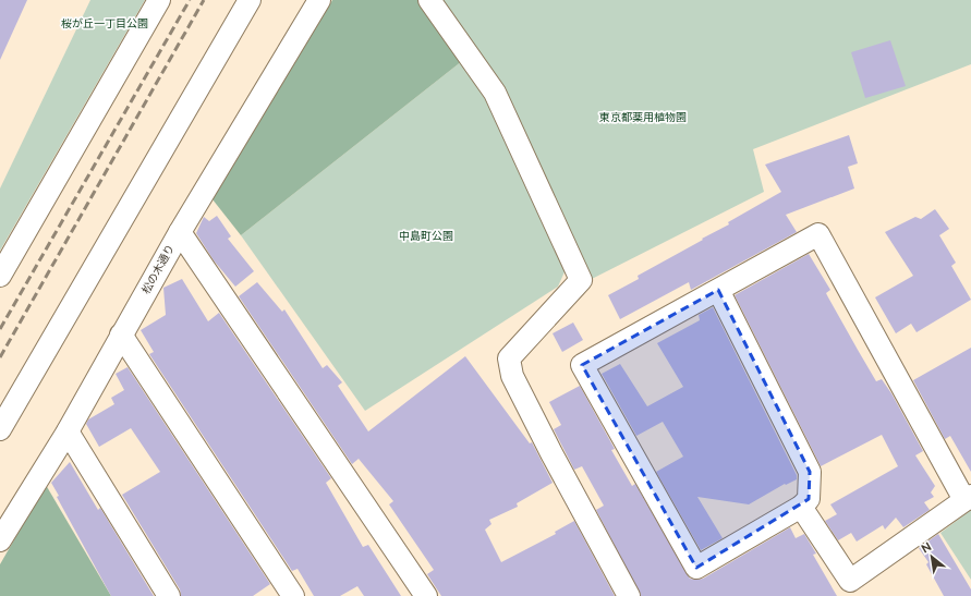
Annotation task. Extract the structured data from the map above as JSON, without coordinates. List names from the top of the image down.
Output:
{
  "streets": {
    "street": ["松の木通り"]
  },
  "parks": ["桜が丘一丁目公園", "東京都薬用植物園", "中島町公園"],
  "north": "top left"
}
